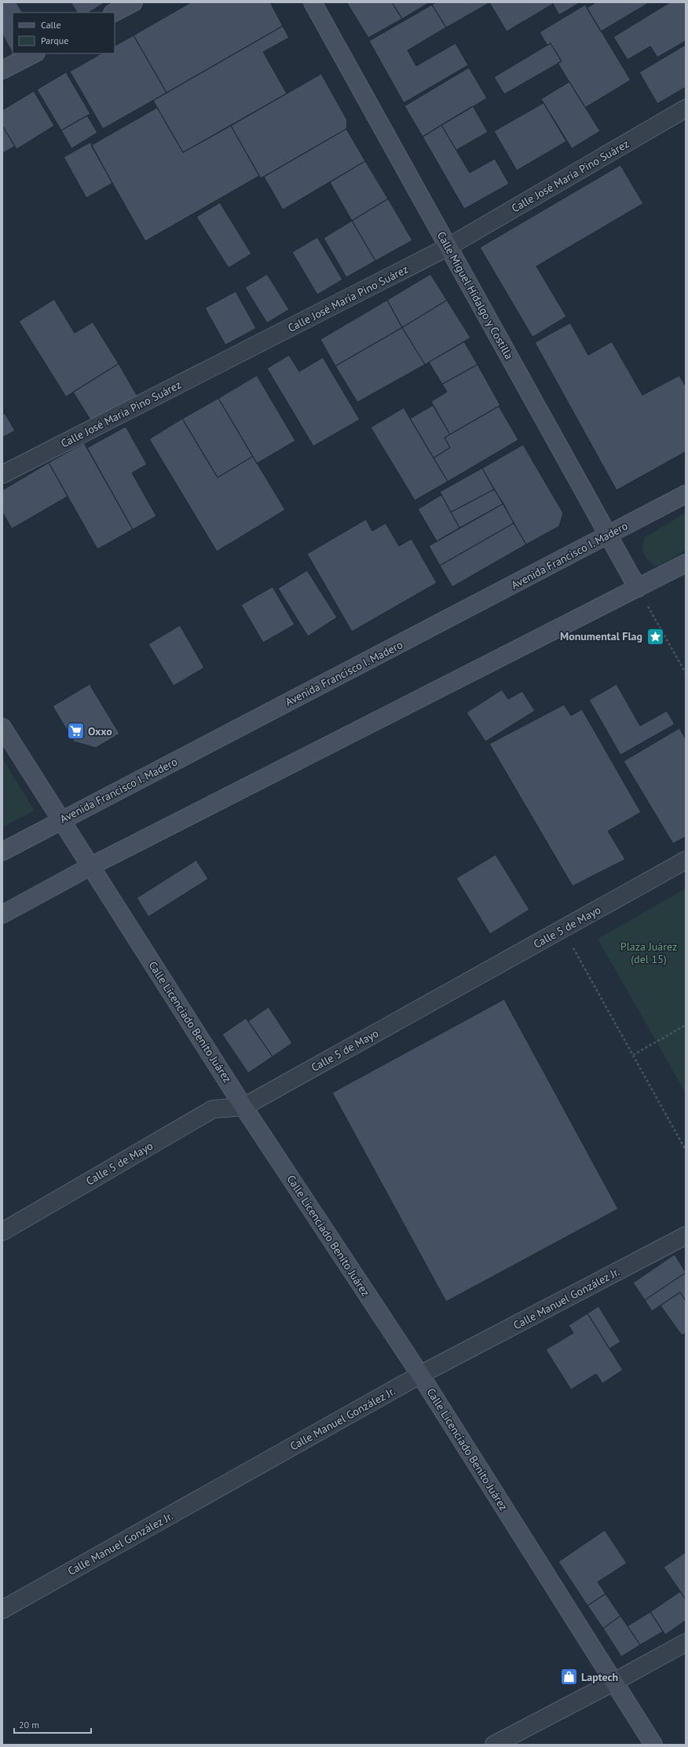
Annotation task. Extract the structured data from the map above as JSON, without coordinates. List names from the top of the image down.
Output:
{
  "streets": {
    "street": [
      "Calle José María Pino Suárez",
      "Calle Miguel Hidalgo y Costilla",
      "Avenida Francisco I. Madero",
      "Calle 5 de Mayo",
      "Calle Licenciado Benito Juárez",
      "Calle Manuel González Jr."
    ]
  },
  "crossings": [
    ["Calle José María Pino Suárez", "Calle Miguel Hidalgo y Costilla"],
    ["Calle Miguel Hidalgo y Costilla", "Avenida Francisco I. Madero"],
    ["Avenida Francisco I. Madero", "Calle Licenciado Benito Juárez"],
    ["Calle 5 de Mayo", "Calle Licenciado Benito Juárez"],
    ["Calle Licenciado Benito Juárez", "Calle Manuel González Jr."]
  ],
  "parks": ["Plaza Juárez (del 15)"],
  "places": {
    "place": ["Monumental Flag"],
    "supermarket": ["Oxxo"],
    "shop": ["Laptech"]
  },
  "legend": ["Calle", "Parque"],
  "scale_bar": "20 m"
}
